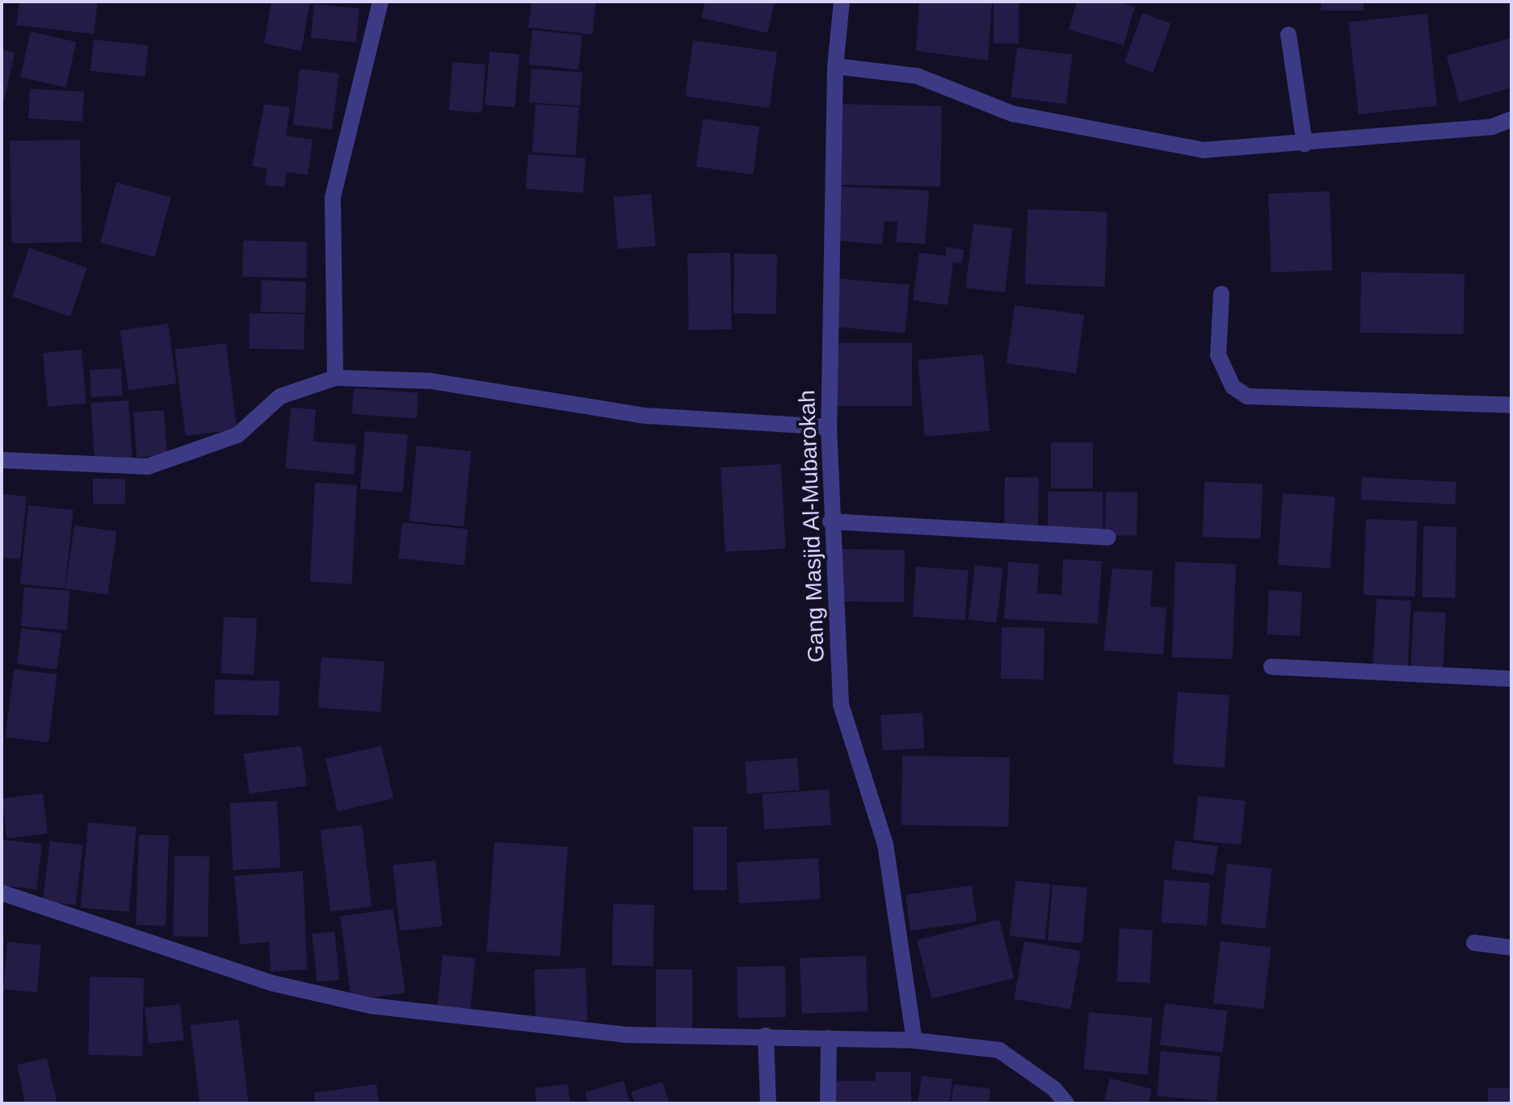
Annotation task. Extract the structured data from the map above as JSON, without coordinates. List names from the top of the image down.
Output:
{
  "streets": {
    "street": ["Gang Masjid Al-Mubarokah"]
  }
}
